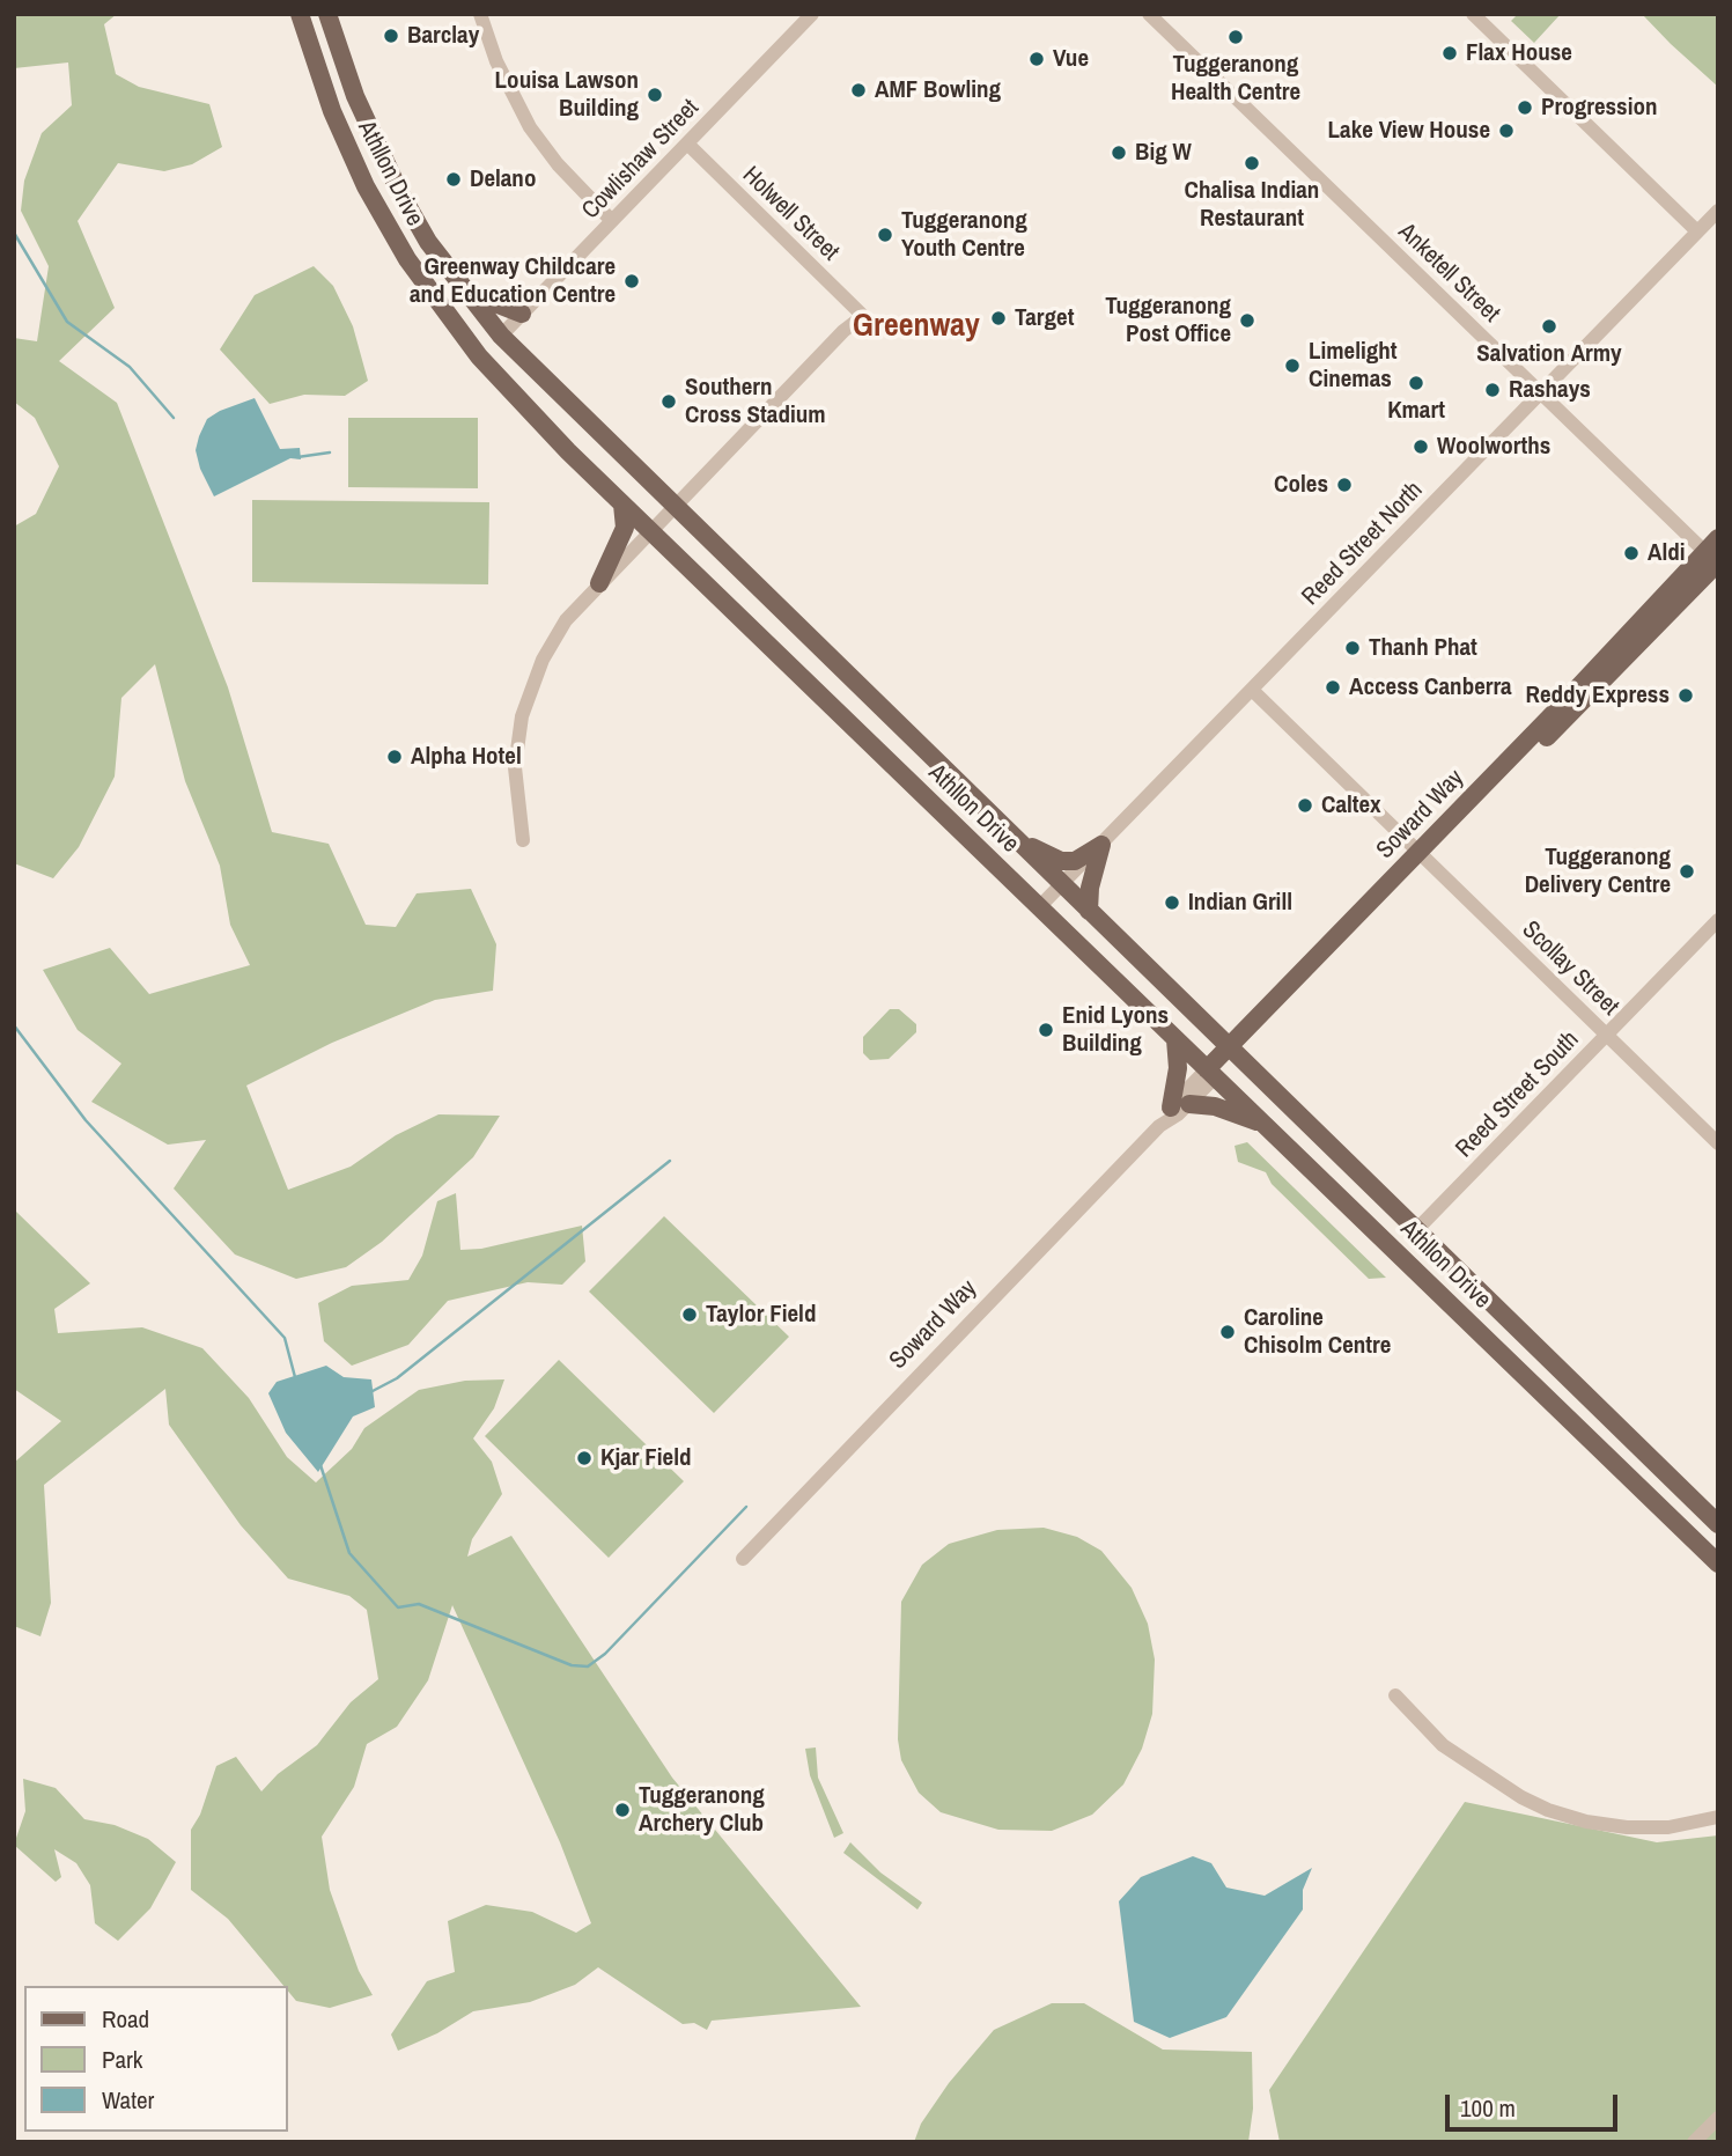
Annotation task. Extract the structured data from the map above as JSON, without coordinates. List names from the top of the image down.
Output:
{
  "streets": {
    "main road": ["Athllon Drive", "Soward Way"],
    "street": [
      "Cowlishaw Street",
      "Holwell Street",
      "Anketell Street",
      "Reed Street North",
      "Scollay Street",
      "Reed Street South"
    ]
  },
  "crossings": [
    ["Cowlishaw Street", "Athllon Drive"],
    ["Cowlishaw Street", "Holwell Street"],
    ["Athllon Drive", "Holwell Street"],
    ["Athllon Drive", "Reed Street North"],
    ["Athllon Drive", "Soward Way"],
    ["Athllon Drive", "Reed Street South"],
    ["Anketell Street", "Reed Street North"],
    ["Anketell Street", "Soward Way"],
    ["Reed Street North", "Scollay Street"],
    ["Soward Way", "Scollay Street"],
    ["Scollay Street", "Reed Street South"]
  ],
  "districts": ["Greenway"],
  "places": [
    "Barclay",
    "Tuggeranong Health Centre",
    "Flax House",
    "Vue",
    "AMF Bowling",
    "Louisa Lawson Building",
    "Progression",
    "Lake View House",
    "Big W",
    "Chalisa Indian Restaurant",
    "Delano",
    "Tuggeranong Youth Centre",
    "Greenway Childcare and Education Centre",
    "Target",
    "Tuggeranong Post Office",
    "Salvation Army",
    "Limelight Cinemas",
    "Kmart",
    "Rashays",
    "Southern Cross Stadium",
    "Woolworths",
    "Coles",
    "Aldi",
    "Thanh Phat",
    "Access Canberra",
    "Reddy Express",
    "Alpha Hotel",
    "Caltex",
    "Tuggeranong Delivery Centre",
    "Indian Grill",
    "Enid Lyons Building",
    "Taylor Field",
    "Caroline Chisolm Centre",
    "Kjar Field",
    "Tuggeranong Archery Club"
  ],
  "legend": ["Road", "Park", "Water"],
  "scale_bar": "100 m"
}
